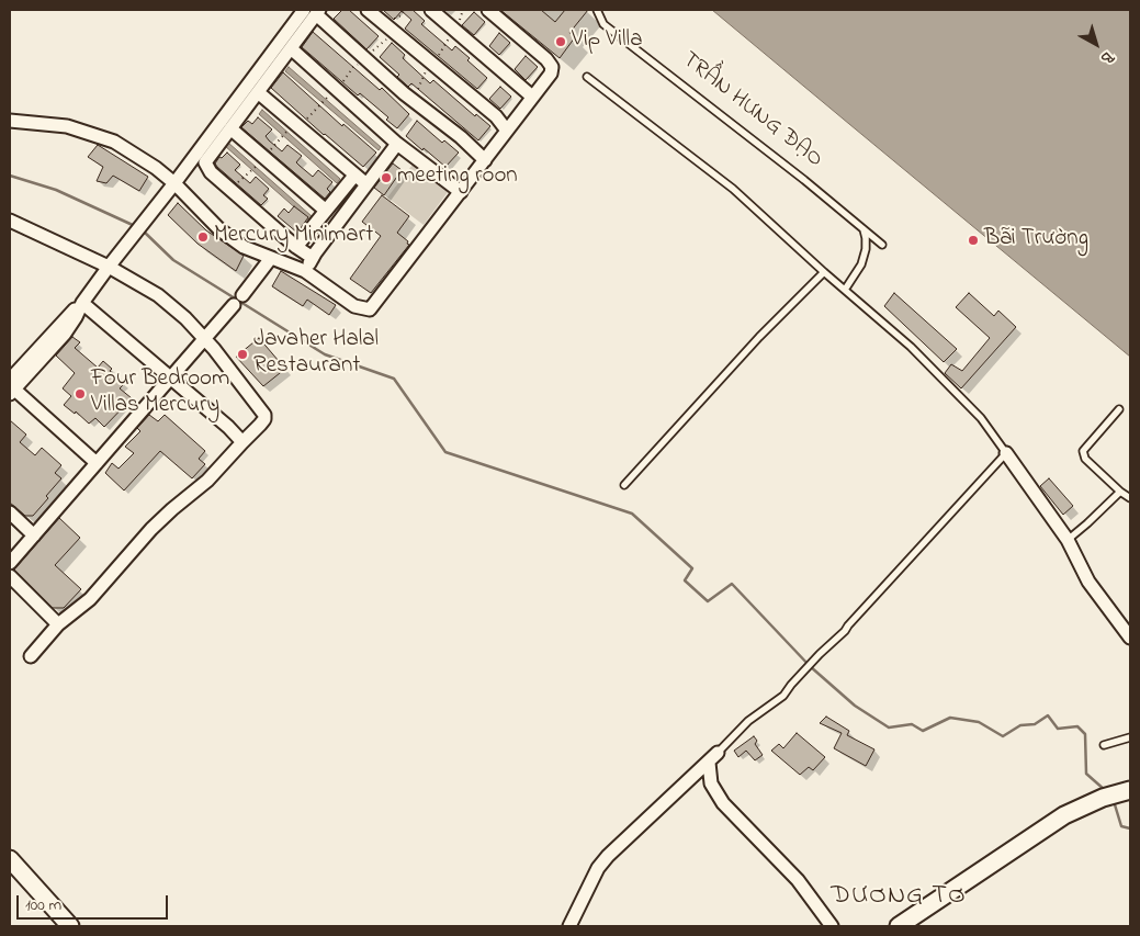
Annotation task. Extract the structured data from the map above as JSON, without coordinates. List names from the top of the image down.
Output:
{
  "streets": {
    "lane": ["TRẦN HƯNG ĐẠO"]
  },
  "districts": ["DƯƠNG TƠ"],
  "places": [
    "Vip Villa",
    "meeting roon",
    "Mercury Minimart",
    "Bãi Trường",
    "Javaher Halal Restaurant",
    "Four Bedroom Villas Mercury"
  ],
  "scale_bar": "100 m",
  "north": "bottom right"
}
